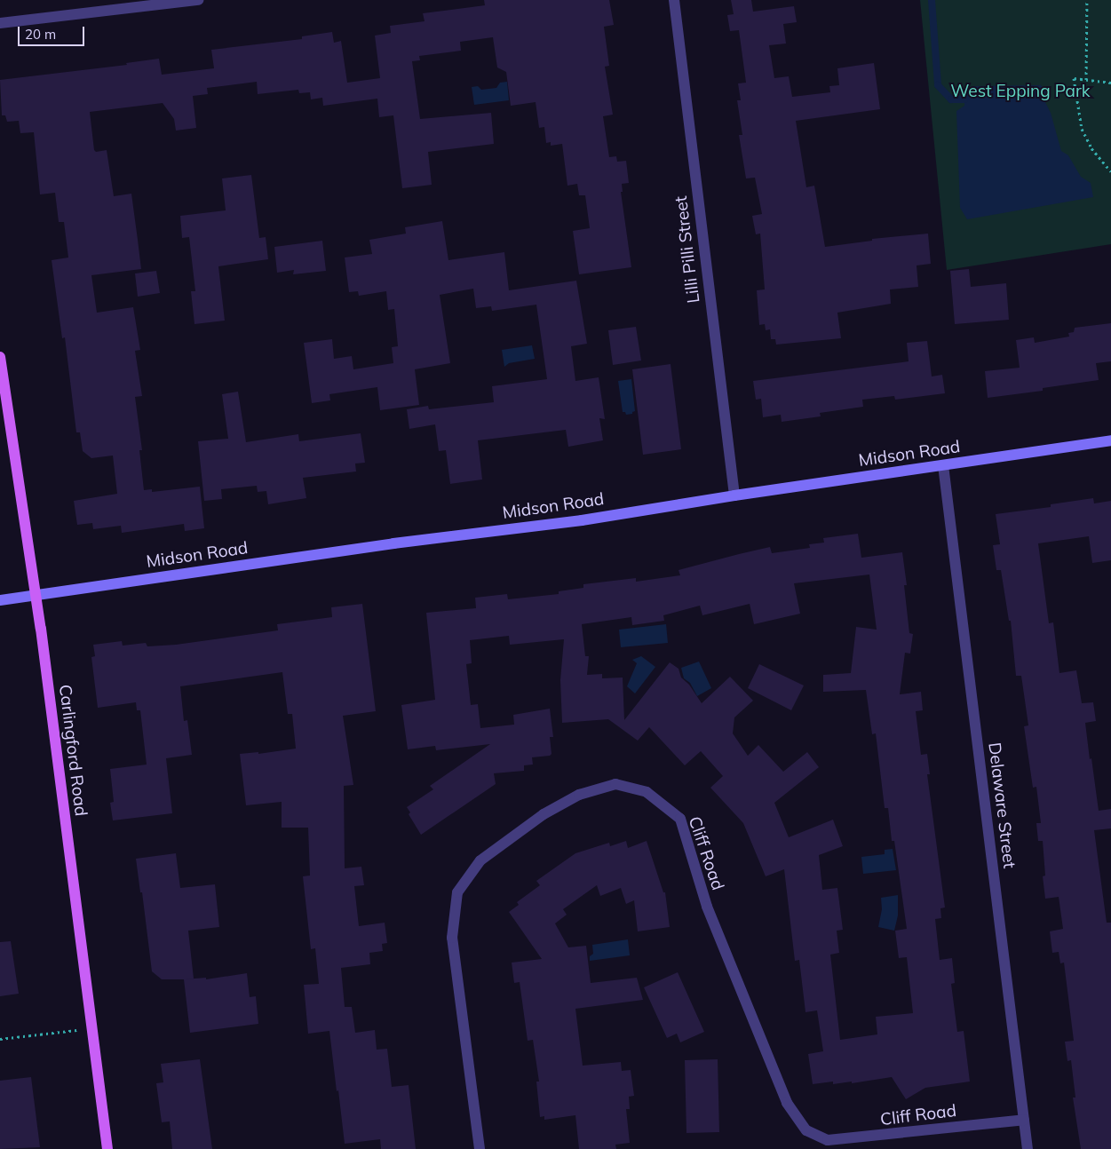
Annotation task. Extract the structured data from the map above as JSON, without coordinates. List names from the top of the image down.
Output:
{
  "streets": {
    "main road": ["Carlingford Road"],
    "street": [
      "Lilli Pilli Street",
      "Midson Road",
      "Delaware Street",
      "Cliff Road"
    ]
  },
  "crossings": [
    ["Lilli Pilli Street", "Midson Road"],
    ["Midson Road", "Carlingford Road"],
    ["Midson Road", "Delaware Street"],
    ["Delaware Street", "Cliff Road"]
  ],
  "parks": ["West Epping Park"],
  "scale_bar": "20 m"
}
